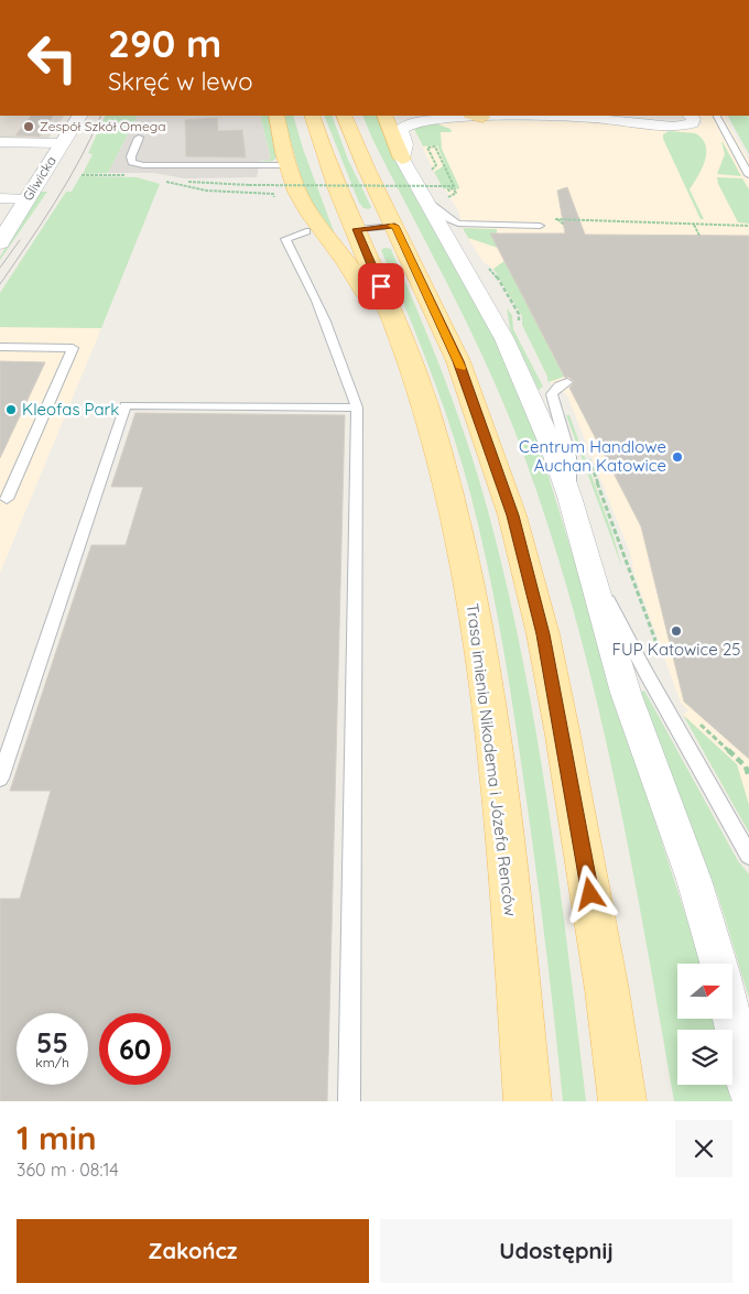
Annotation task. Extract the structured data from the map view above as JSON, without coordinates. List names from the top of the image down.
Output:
{
  "streets": {
    "main road": ["Trasa imienia Nikodema i Józefa Renców"],
    "street": ["Gliwicka"]
  },
  "places": [
    "Zespół Szkół Omega",
    "Kleofas Park",
    "Centrum Handlowe Auchan Katowice",
    "FUP Katowice 25"
  ],
  "north": "right",
  "page": {
    "turn": ["290 m", "Skręć w lewo"],
    "speed": "55 km/h",
    "limit": "60",
    "heading": ["1 min", "360 m · 08:14"],
    "buttons": ["Zakończ", "Udostępnij"]
  }
}
